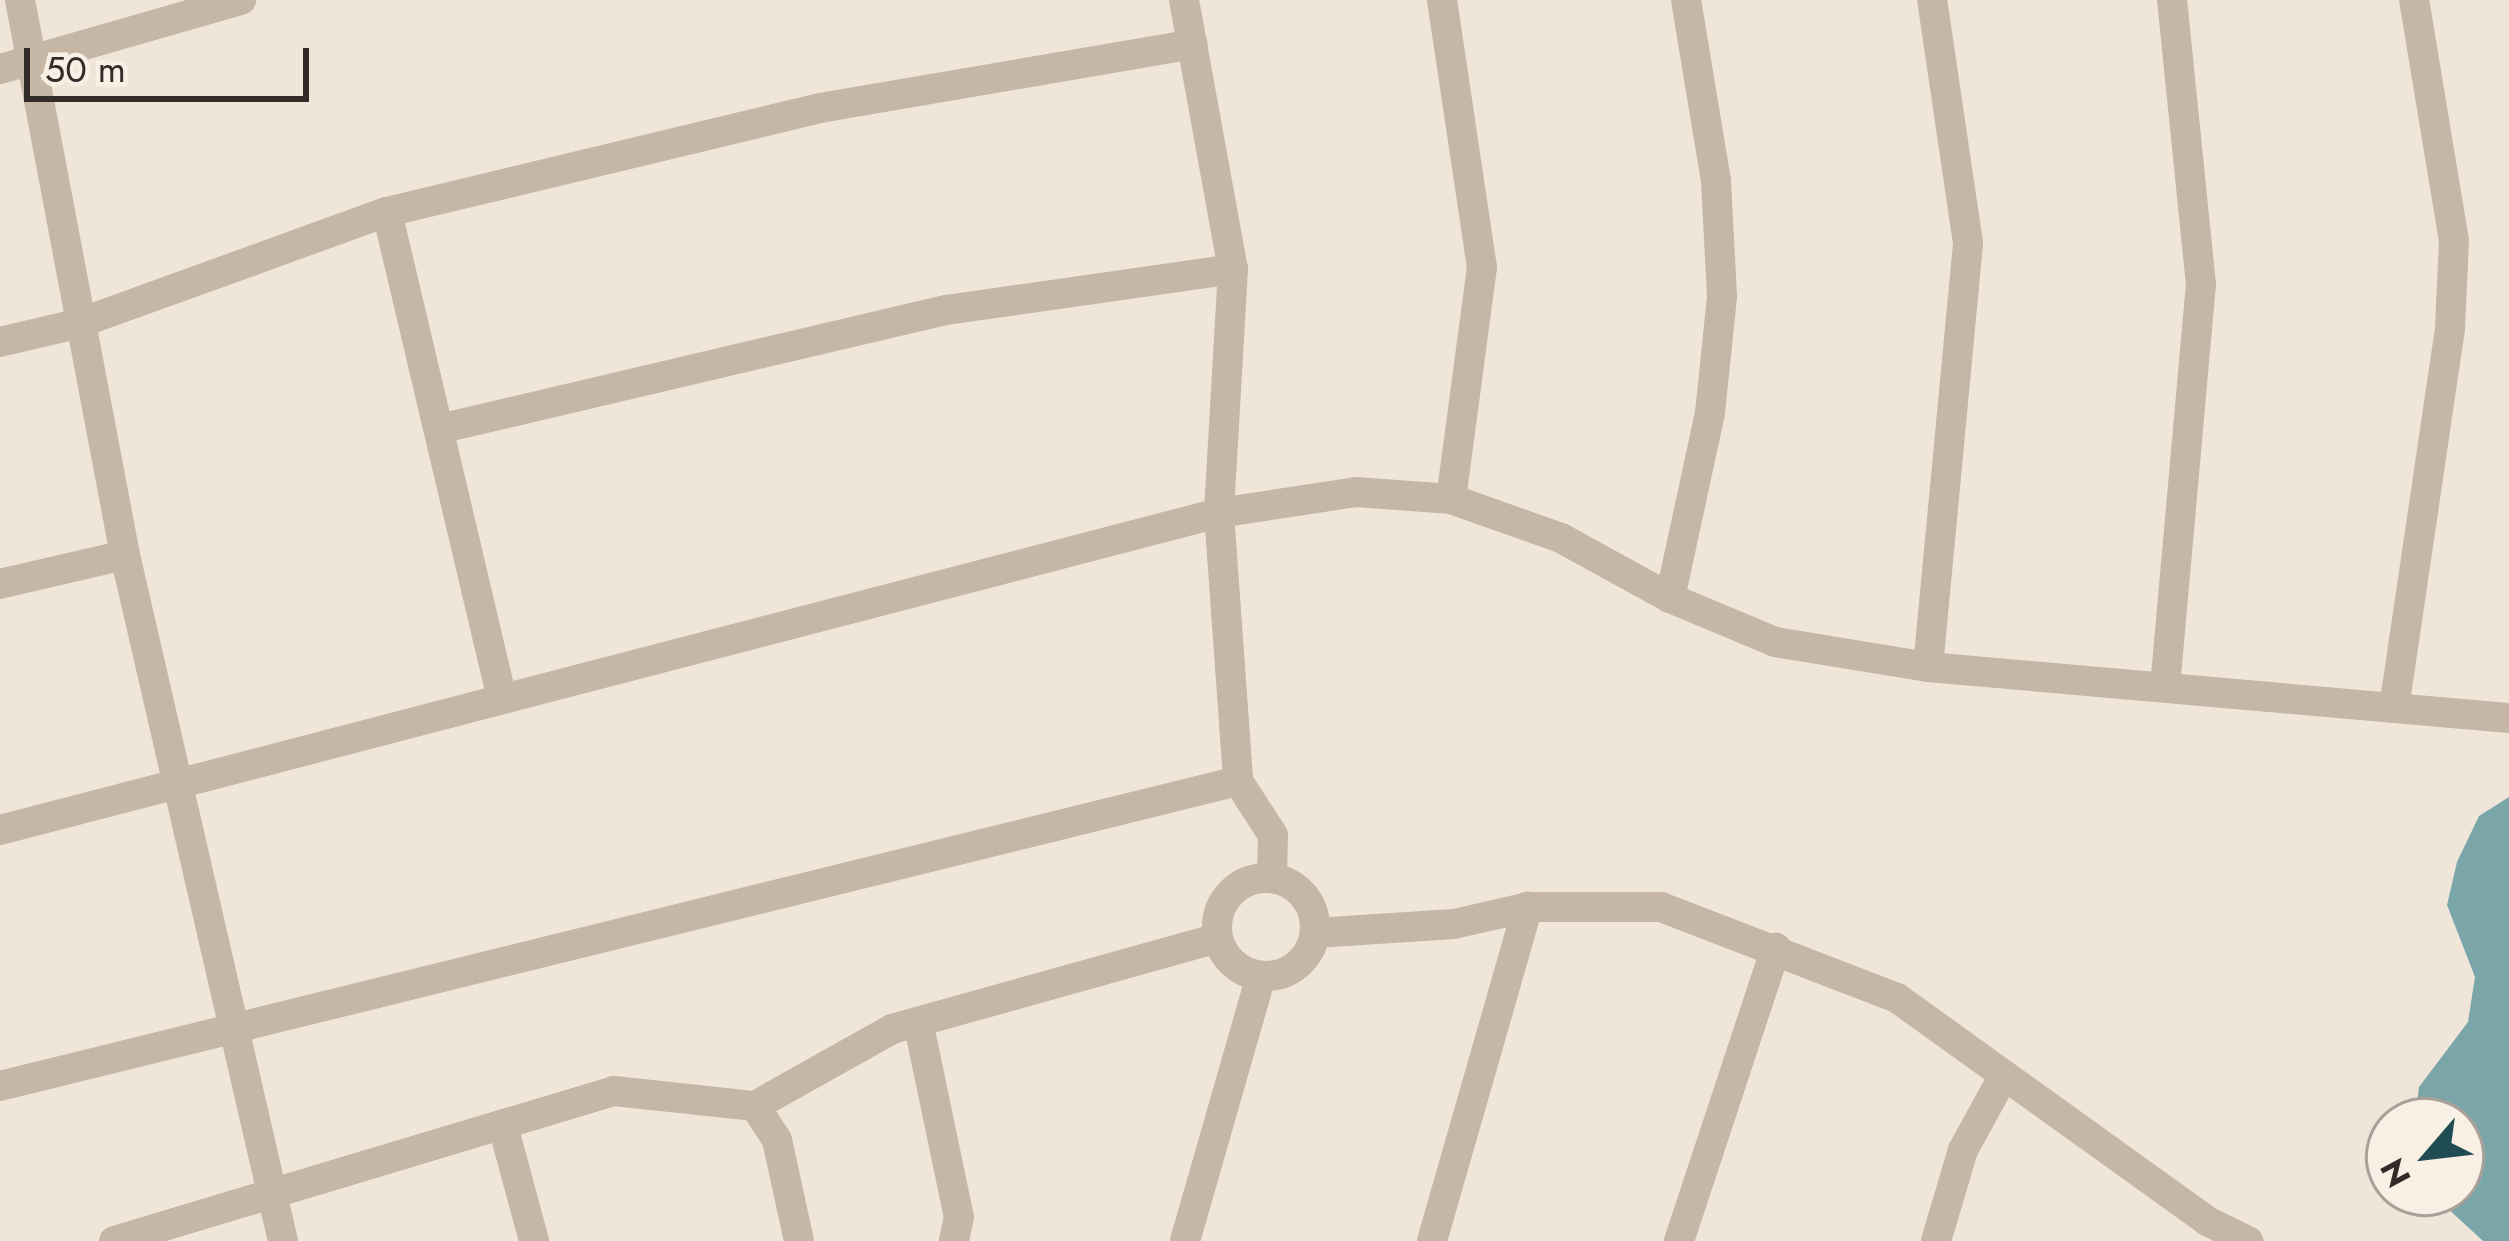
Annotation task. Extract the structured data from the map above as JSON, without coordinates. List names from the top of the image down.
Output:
{
  "scale_bar": "50 m",
  "north": "bottom left"
}
